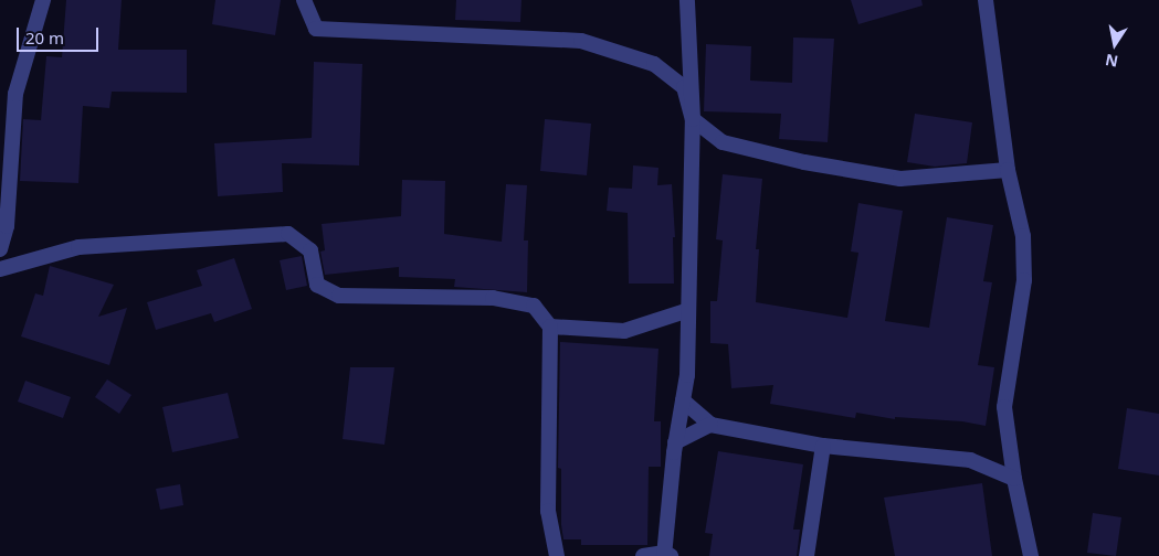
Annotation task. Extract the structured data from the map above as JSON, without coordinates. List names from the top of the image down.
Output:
{
  "scale_bar": "20 m",
  "north": "bottom"
}
